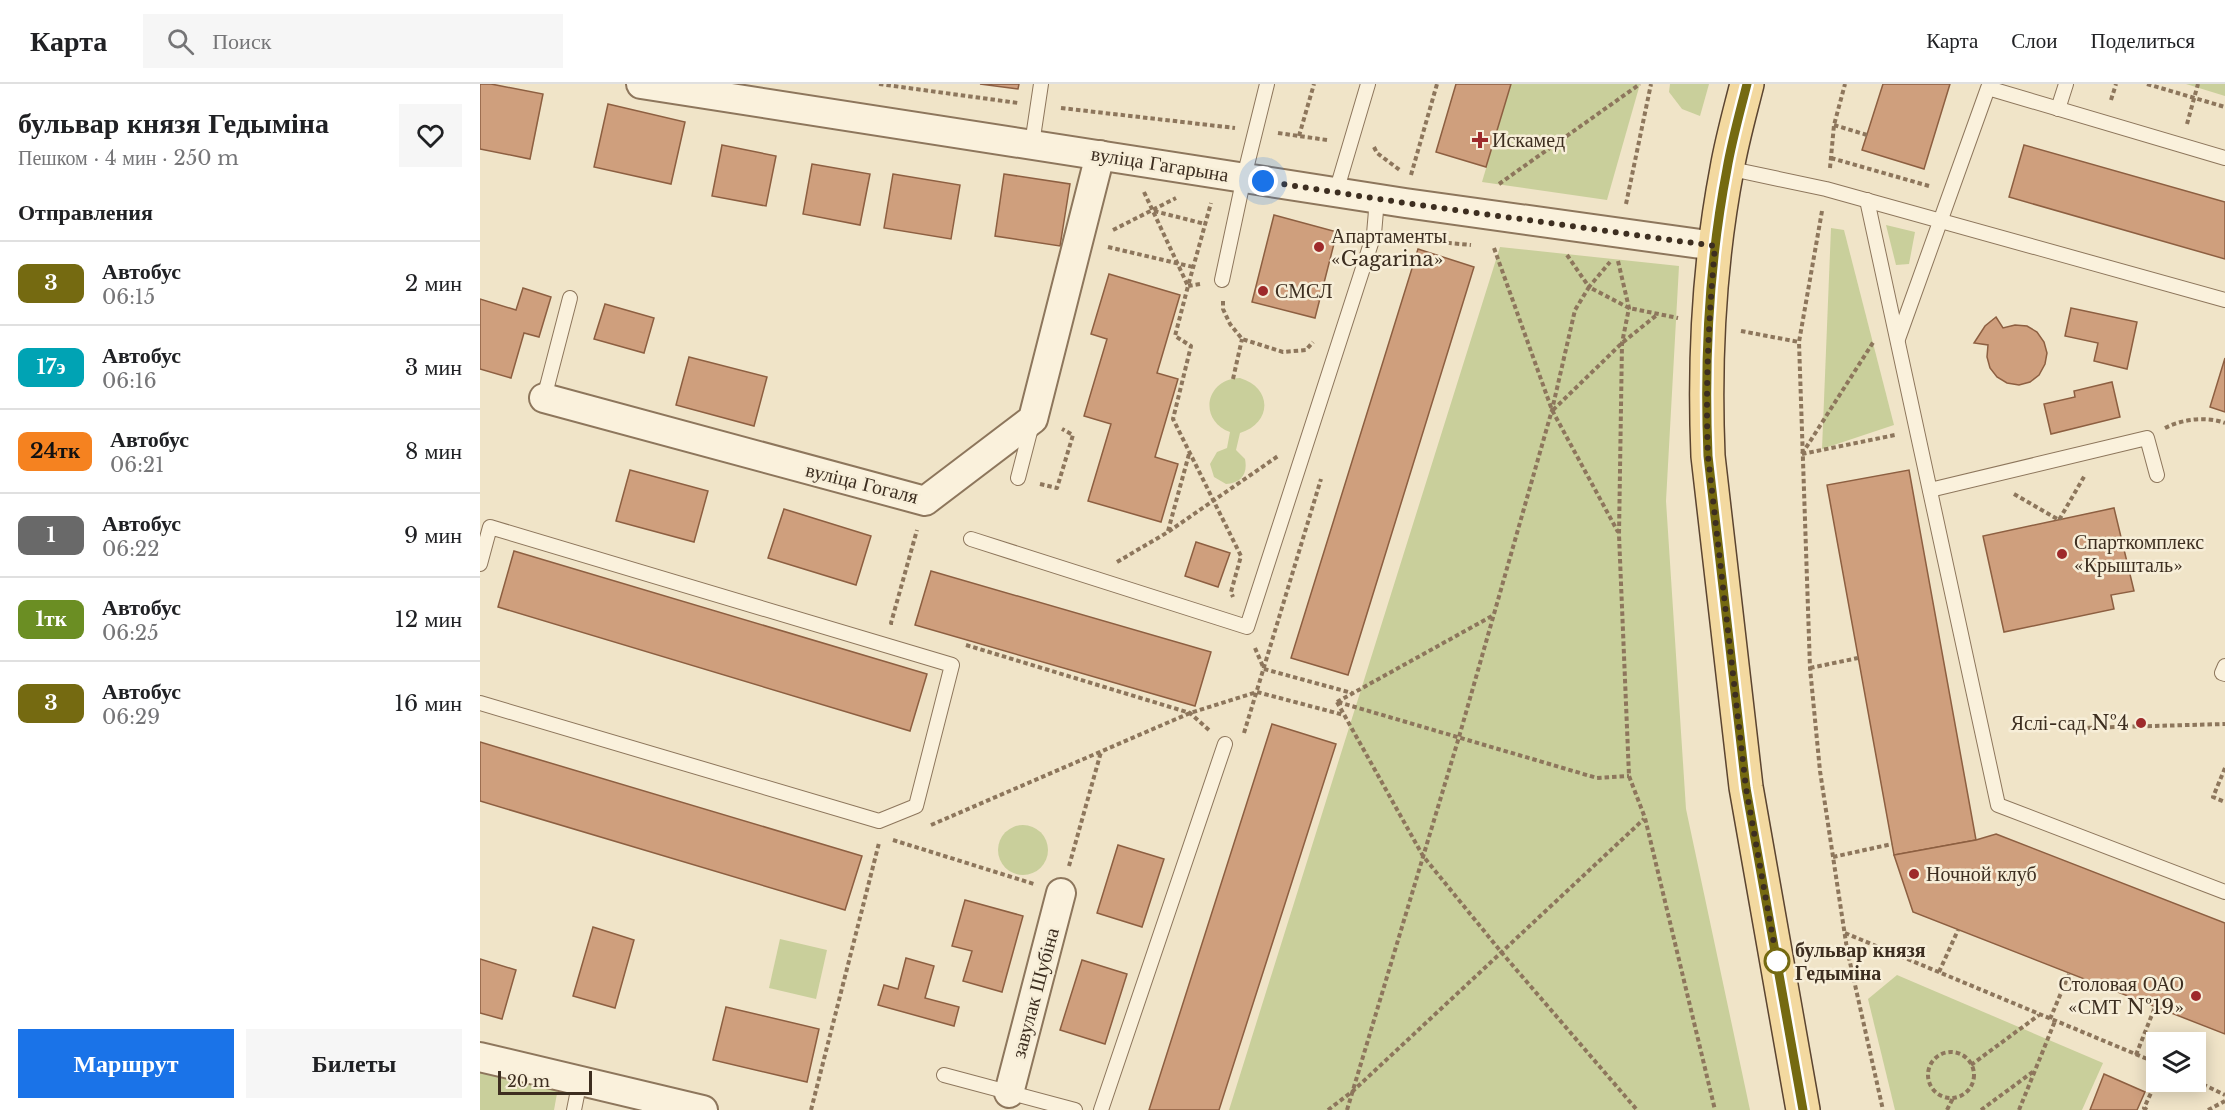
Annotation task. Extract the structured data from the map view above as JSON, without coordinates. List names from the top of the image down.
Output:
{
  "streets": {
    "street": ["вуліца Гагарына", "вуліца Гогаля", "завулак Шубіна"]
  },
  "places": {
    "health": ["Искамед"],
    "other": [
      "Апартаменты «Gagarina»",
      "СМСЛ",
      "Спарткомплекс «Крышталь»",
      "Яслі-сад №4",
      "Ночной клуб",
      "бульвар князя Гедыміна",
      "Столовая ОАО «СМТ №19»"
    ]
  },
  "lines": ["bus line 3"],
  "scale_bar": "20 m",
  "page": {
    "header": "Карта",
    "search": "Поиск",
    "nav": ["Карта", "Слои", "Поделиться"],
    "heading": [
      ["бульвар князя Гедыміна", "Пешком · 4 мин · 250 m"],
      "Отправления"
    ],
    "list": [
      {
        "mark": "3",
        "name": "Автобус",
        "note": "06:15",
        "value": "2 мин"
      },
      {
        "mark": "17э",
        "name": "Автобус",
        "note": "06:16",
        "value": "3 мин"
      },
      {
        "mark": "24тк",
        "name": "Автобус",
        "note": "06:21",
        "value": "8 мин"
      },
      {
        "mark": "1",
        "name": "Автобус",
        "note": "06:22",
        "value": "9 мин"
      },
      {
        "mark": "1тк",
        "name": "Автобус",
        "note": "06:25",
        "value": "12 мин"
      },
      {
        "mark": "3",
        "name": "Автобус",
        "note": "06:29",
        "value": "16 мин"
      }
    ],
    "buttons": ["Маршрут", "Билеты"],
    "scale": "20 m"
  }
}
